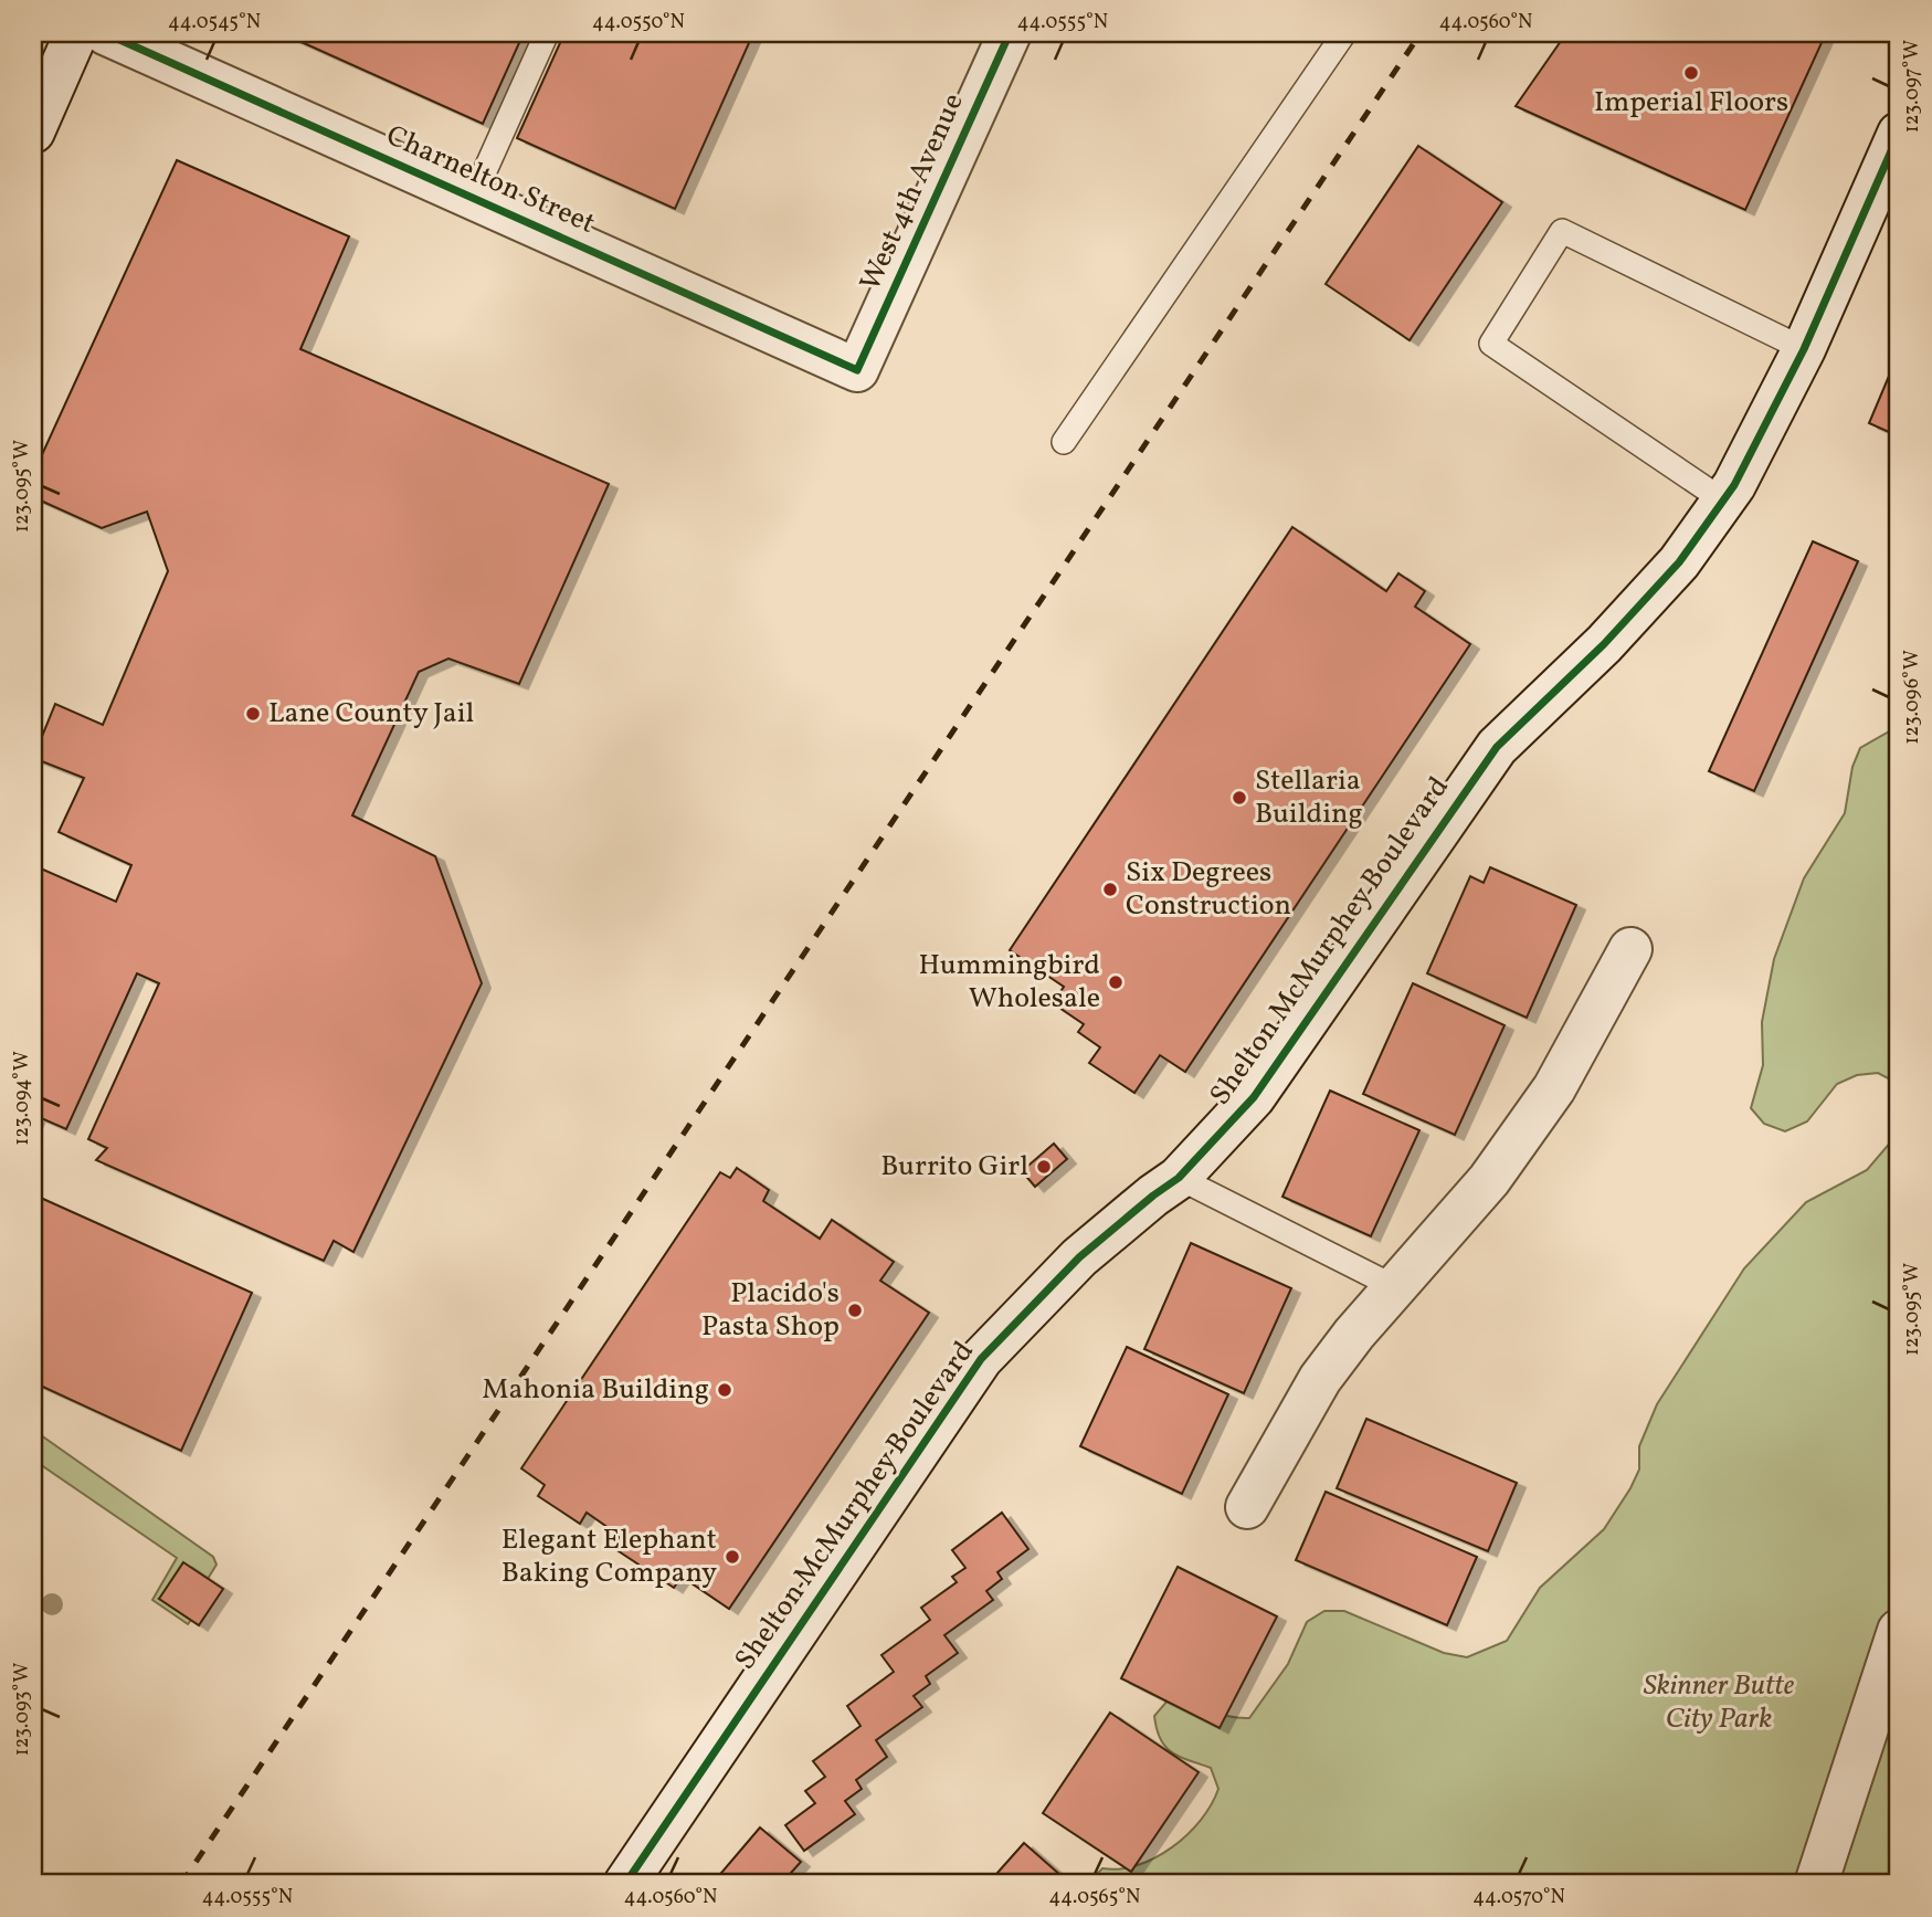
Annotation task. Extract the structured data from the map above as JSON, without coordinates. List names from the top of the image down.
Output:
{
  "streets": {
    "street": ["Charnelton Street", "West 4th Avenue", "Shelton McMurphey Boulevard"]
  },
  "crossings": [
    ["Charnelton Street", "West 4th Avenue"]
  ],
  "parks": ["Skinner Butte City Park"],
  "places": [
    "Imperial Floors",
    "Lane County Jail",
    "Stellaria Building",
    "Six Degrees Construction",
    "Hummingbird Wholesale",
    "Burrito Girl",
    "Placido's Pasta Shop",
    "Mahonia Building",
    "Elegant Elephant Baking Company"
  ],
  "coordinates": [
    "44.0545°N",
    "44.0550°N",
    "44.0555°N",
    "44.0560°N",
    "123.097°W",
    "123.095°W",
    "123.096°W",
    "123.094°W",
    "123.093°W",
    "44.0565°N",
    "44.0570°N"
  ]
}
